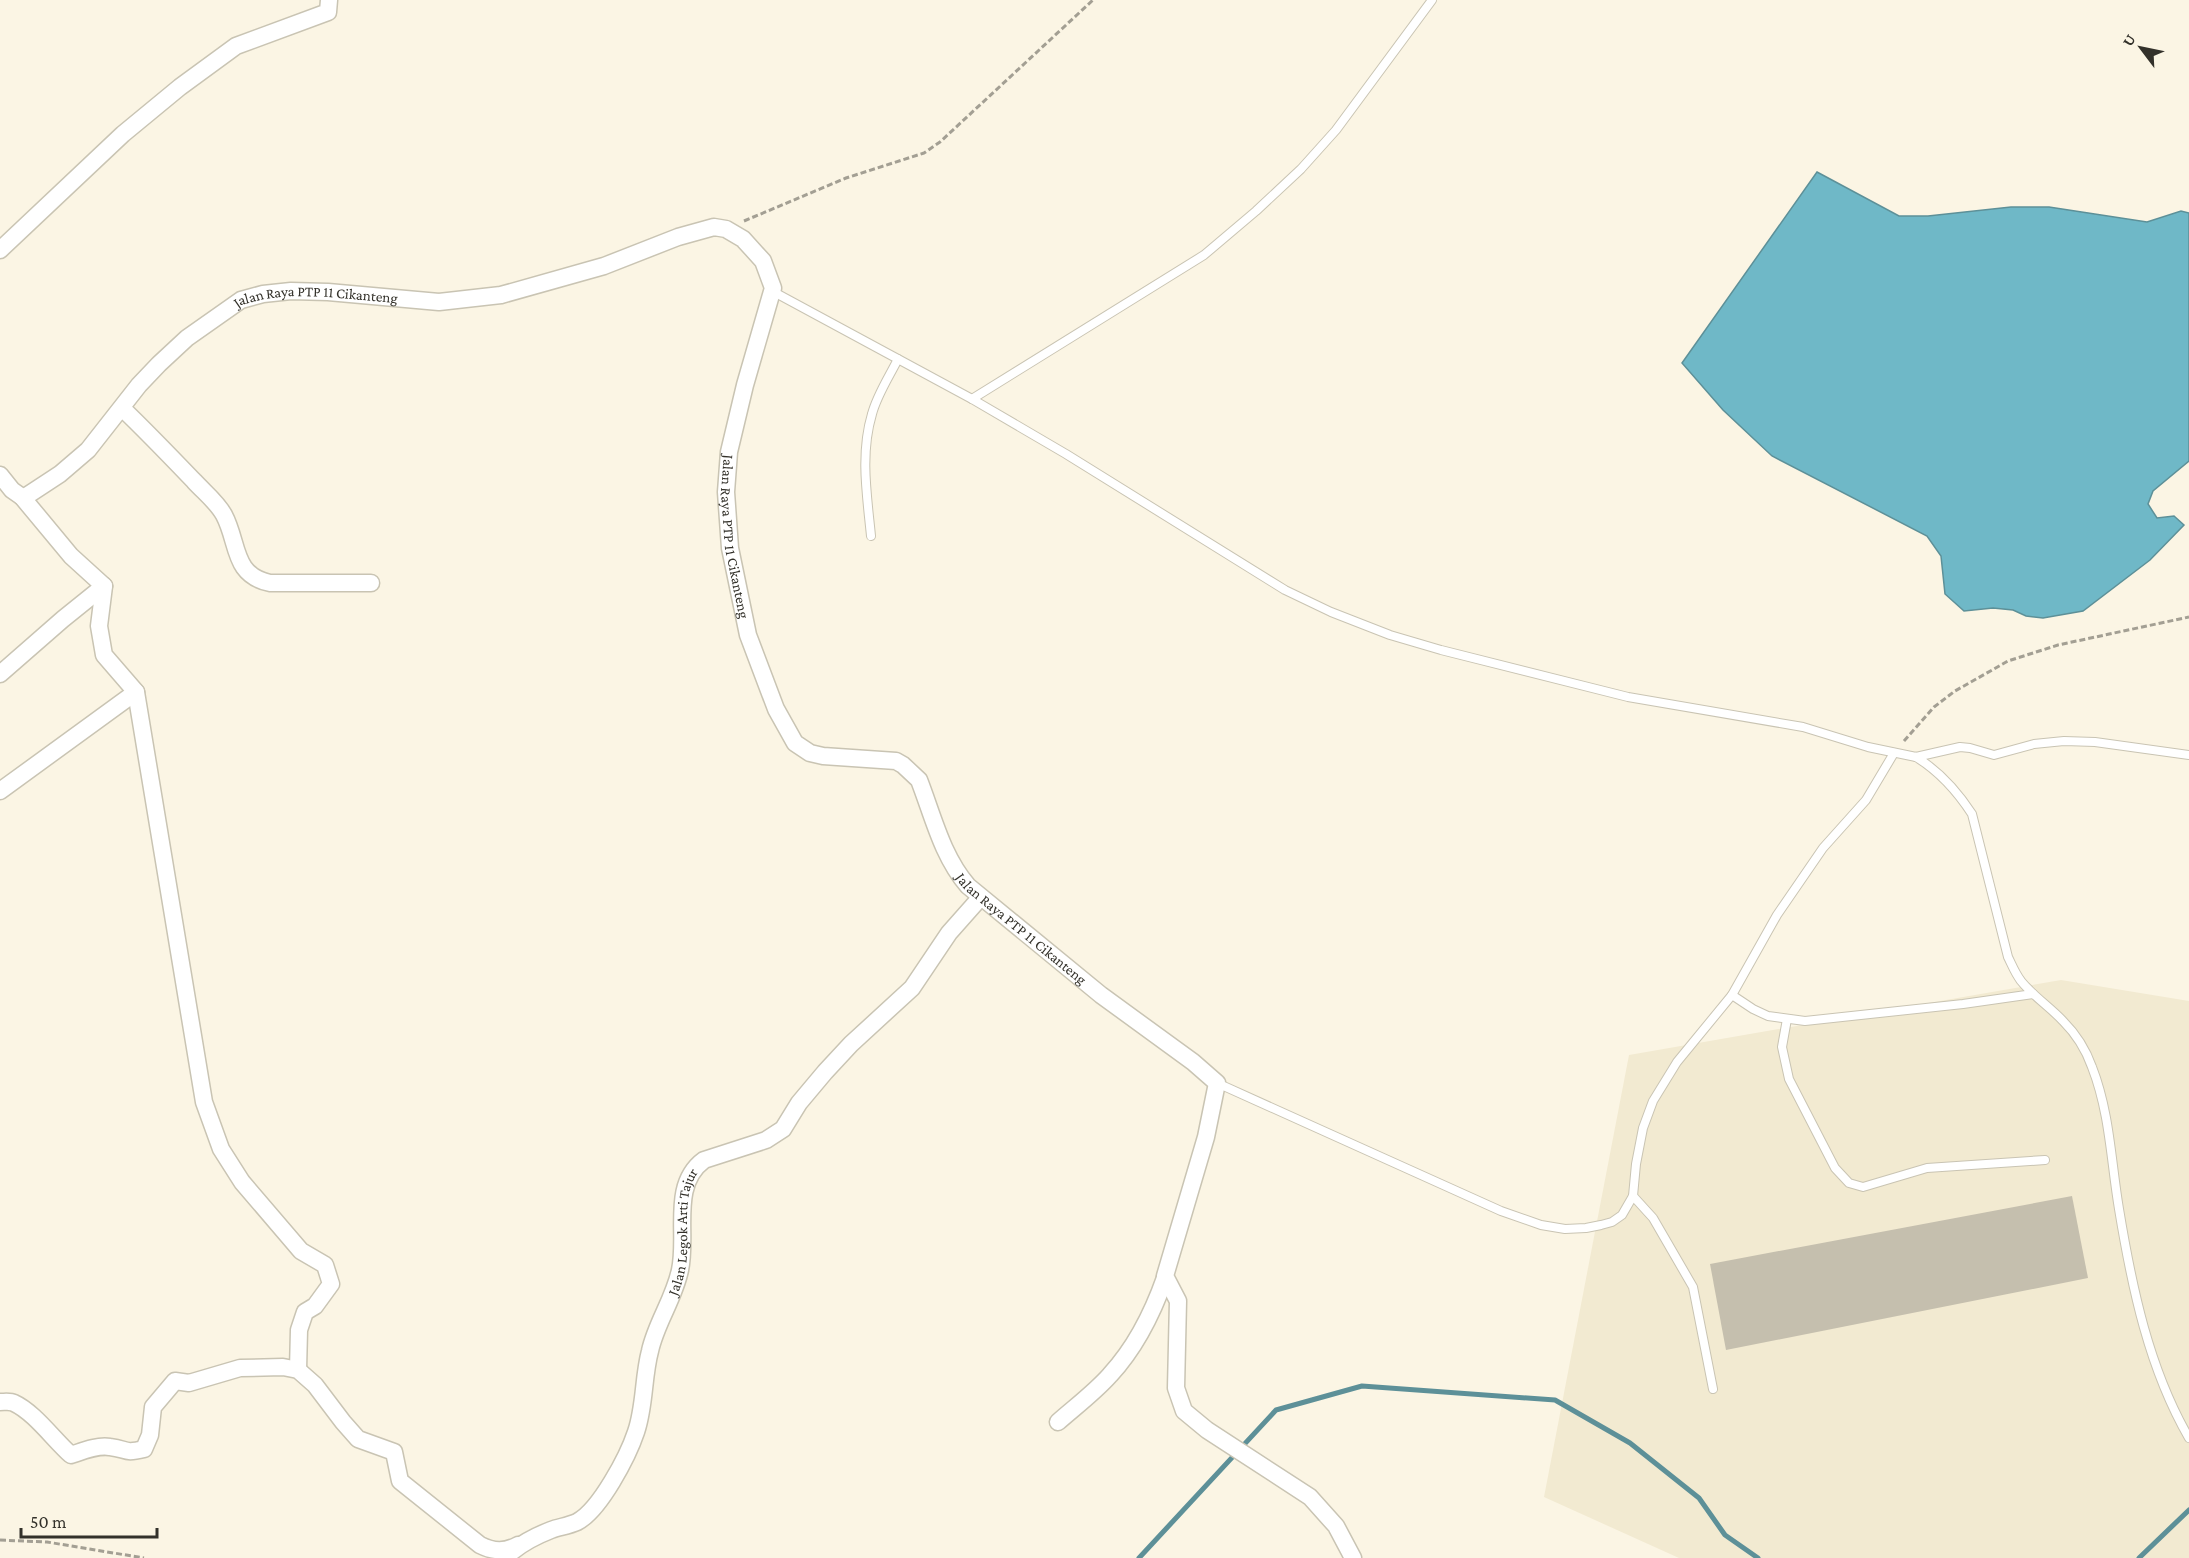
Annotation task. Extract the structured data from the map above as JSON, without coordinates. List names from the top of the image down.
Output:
{
  "streets": {
    "street": ["Jalan Raya PTP 11 Cikanteng", "Jalan Legok Arti Tajur"]
  },
  "crossings": [
    ["Jalan Raya PTP 11 Cikanteng", "Jalan Legok Arti Tajur"]
  ],
  "scale_bar": "50 m",
  "north": "top left"
}
